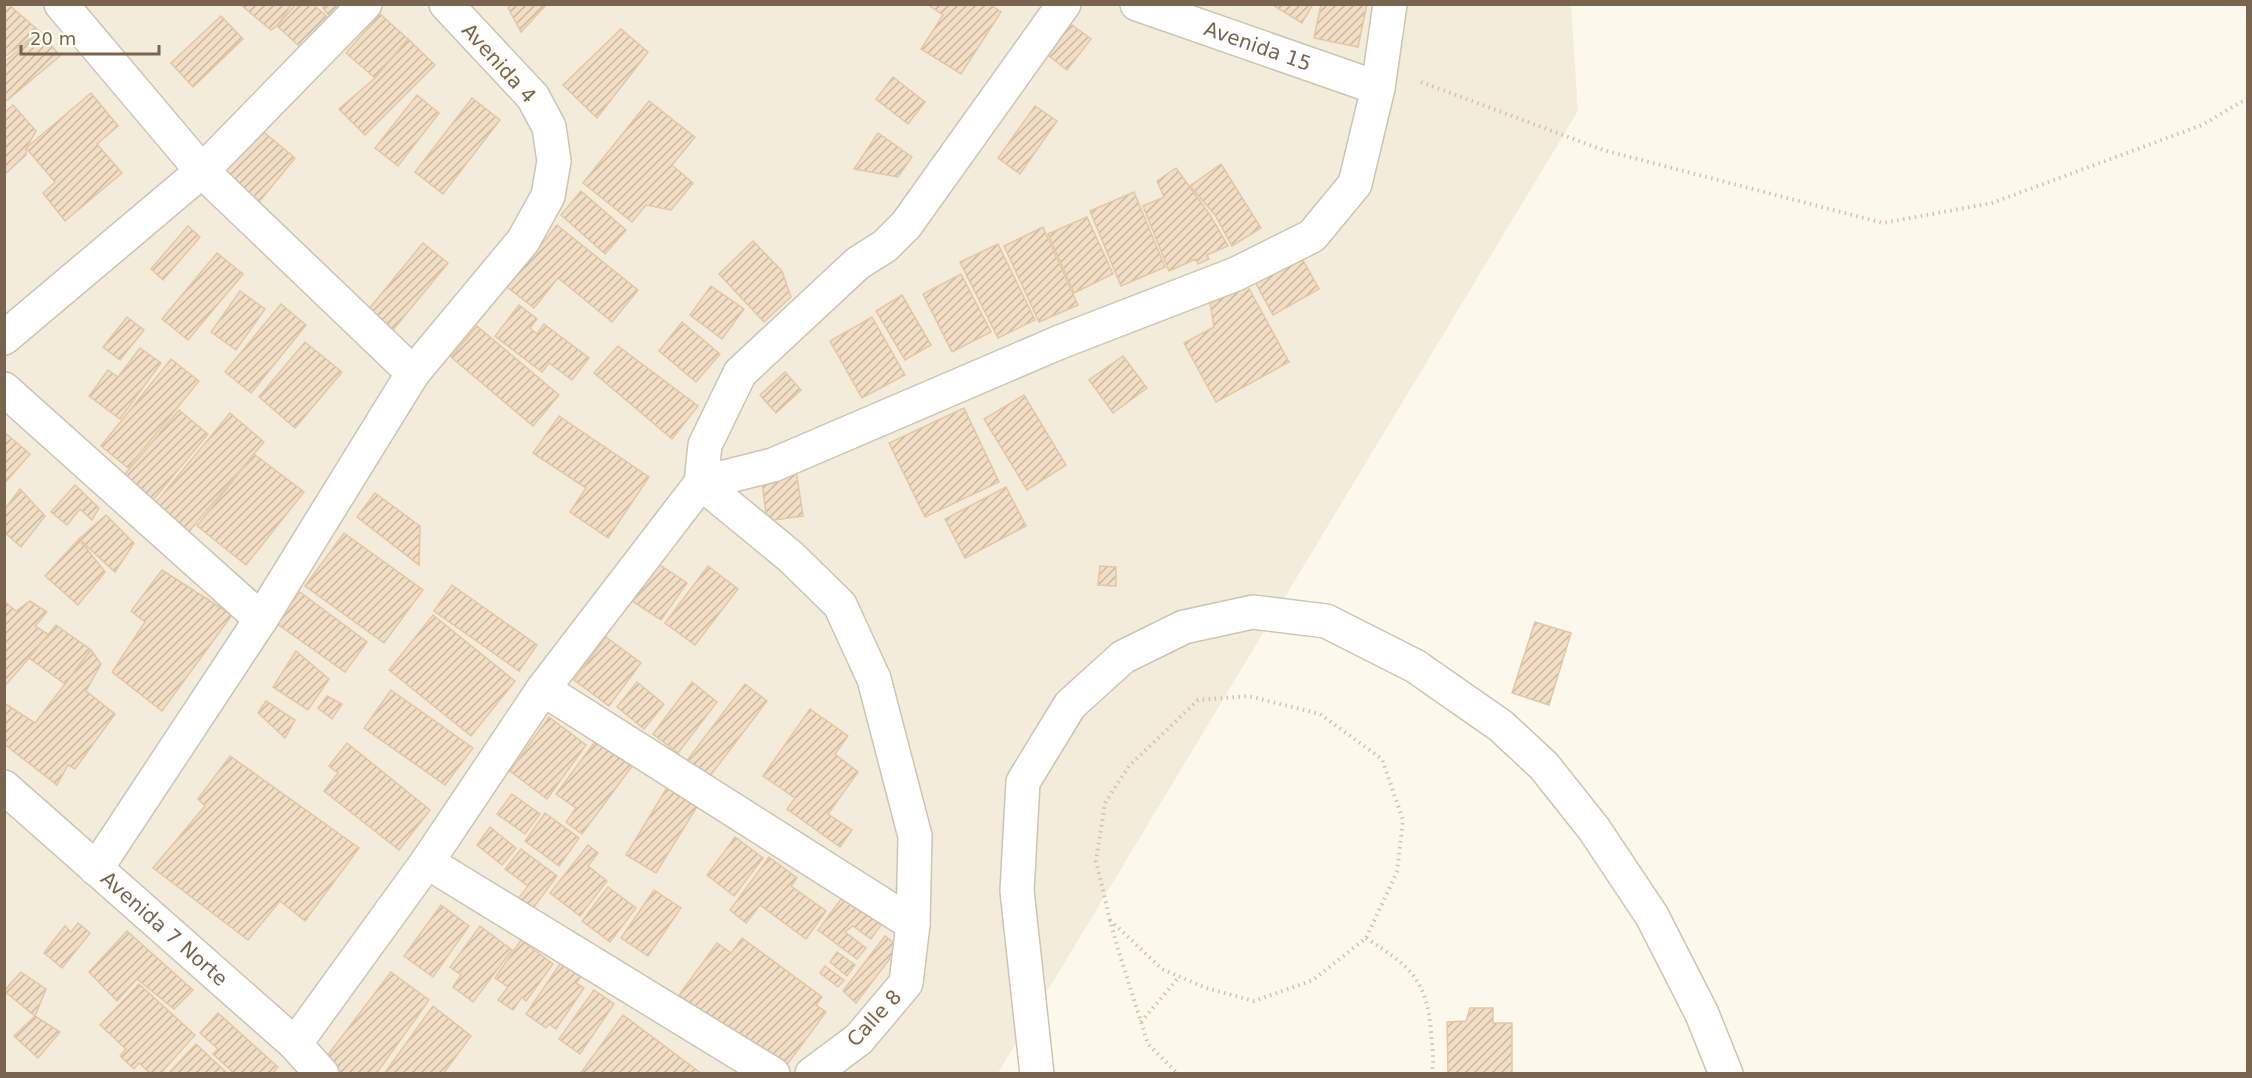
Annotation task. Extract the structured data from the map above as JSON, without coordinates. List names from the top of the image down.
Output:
{
  "streets": {
    "street": [
      "Avenida 15",
      "Avenida 4",
      "Avenida 7 Norte",
      "Calle 8"
    ]
  },
  "crossings": [
    ["Avenida 4", "Avenida 7 Norte"]
  ],
  "scale_bar": "20 m"
}
